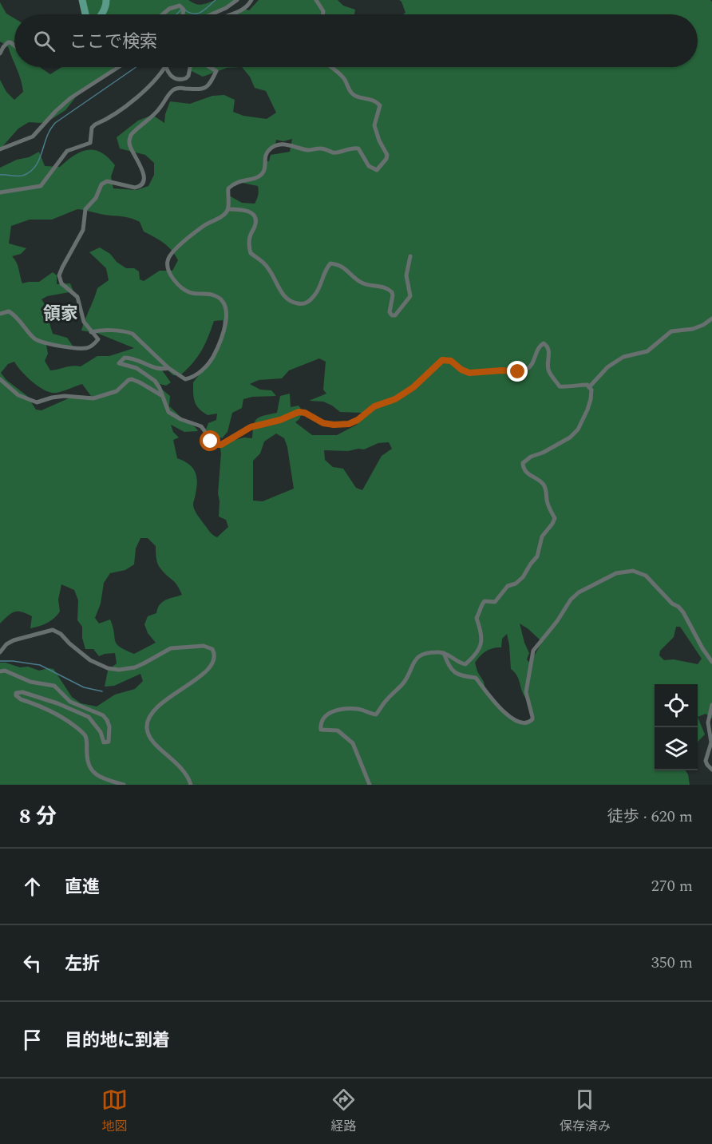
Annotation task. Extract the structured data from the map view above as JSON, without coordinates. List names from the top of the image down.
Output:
{
  "districts": ["領家"],
  "page": {
    "search": "ここで検索",
    "heading": ["8 分", "徒歩 · 620 m"],
    "list": [
      ["直進", "270 m"],
      ["左折", "350 m"],
      "目的地に到着"
    ],
    "nav": ["地図", "経路", "保存済み"]
  }
}
